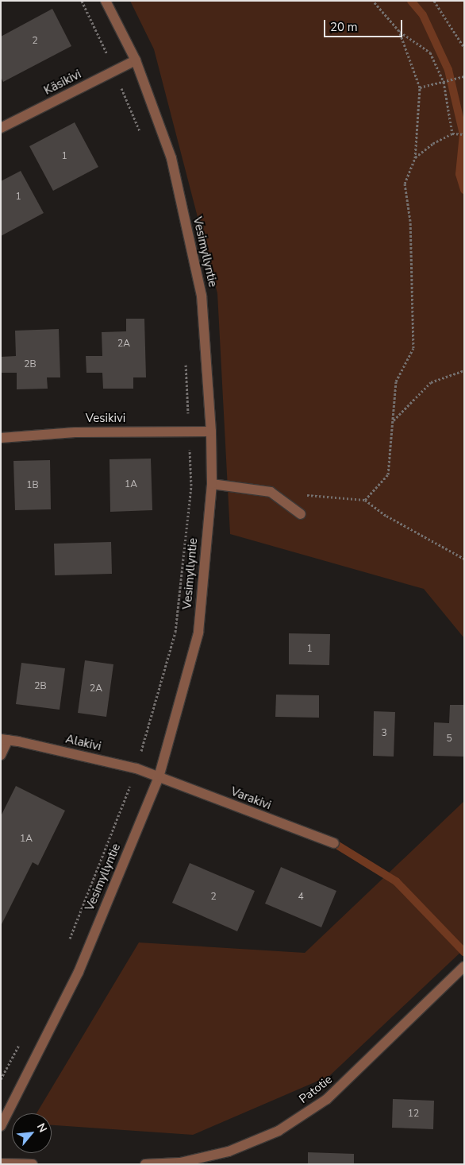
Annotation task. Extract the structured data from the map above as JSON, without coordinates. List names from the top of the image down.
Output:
{
  "streets": {
    "street": [
      "Käsikivi",
      "Vesimyllyntie",
      "Vesikivi",
      "Alakivi",
      "Varakivi",
      "Patotie"
    ]
  },
  "crossings": [
    ["Käsikivi", "Vesimyllyntie"],
    ["Vesimyllyntie", "Vesikivi"],
    ["Vesimyllyntie", "Alakivi"],
    ["Vesimyllyntie", "Varakivi"],
    ["Alakivi", "Varakivi"]
  ],
  "house_numbers": [
    "2",
    "1",
    "1",
    "2A",
    "2B",
    "1A",
    "1B",
    "1",
    "2B",
    "2A",
    "3",
    "5",
    "1A",
    "2",
    "4",
    "12"
  ],
  "scale_bar": "20 m",
  "north": "top right"
}
